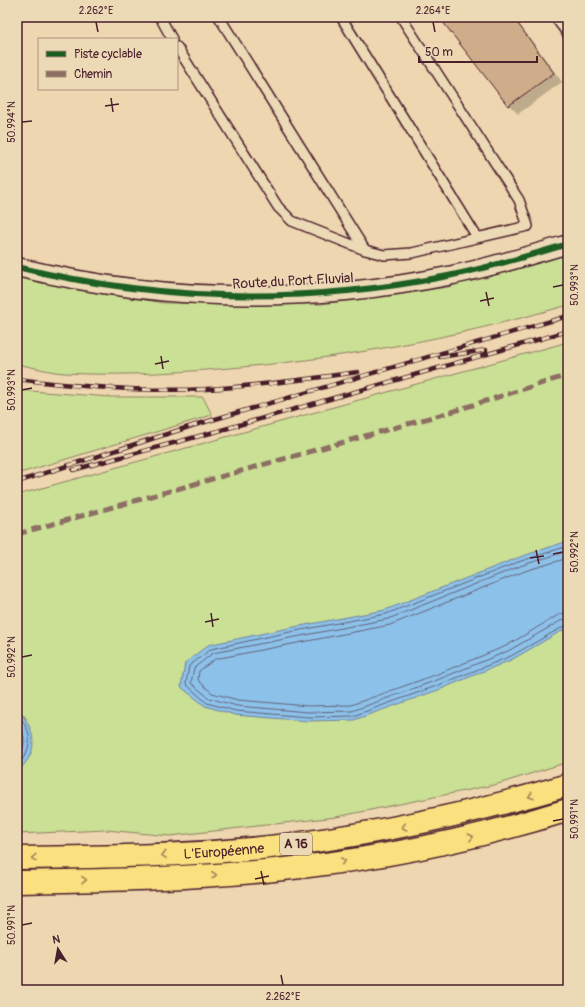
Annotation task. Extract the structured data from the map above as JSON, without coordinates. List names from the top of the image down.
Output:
{
  "streets": {
    "highway": ["A 16", "L'Européenne"],
    "street": ["Route du Port Fluvial"]
  },
  "legend": ["Piste cyclable", "Chemin"],
  "scale_bar": "50 m",
  "north": "top",
  "coordinates": [
    "2.262°E",
    "2.264°E",
    "50.994°N",
    "50.993°N",
    "50.992°N",
    "50.991°N"
  ]
}
